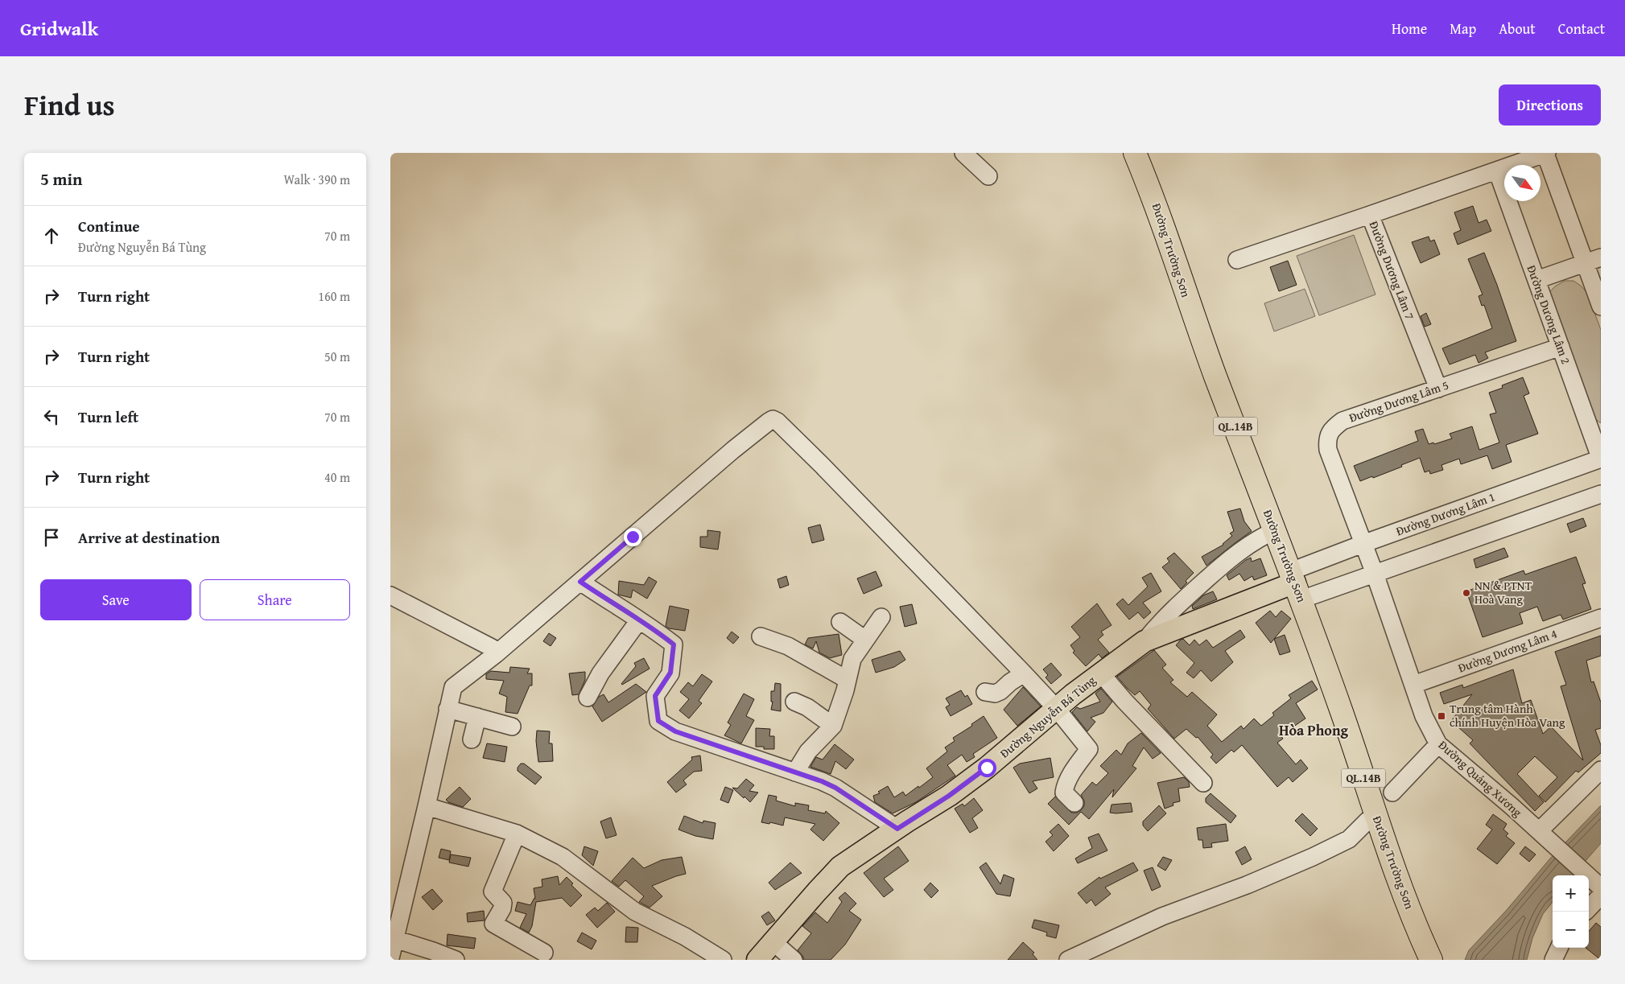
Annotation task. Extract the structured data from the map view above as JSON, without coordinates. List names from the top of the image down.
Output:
{
  "streets": {
    "highway": ["Đường Trường Sơn", "QL.14B"],
    "main road": ["Đường Nguyễn Bá Tùng"],
    "street": [
      "Đường Dương Lâm 7",
      "Đường Dương Lâm 2",
      "Đường Dương Lâm 5",
      "Đường Dương Lâm 1",
      "Đường Dương Lâm 4",
      "Đường Quảng Xương"
    ]
  },
  "crossings": [
    ["Đường Trường Sơn", "Đường Dương Lâm 1"],
    ["Đường Trường Sơn", "Đường Nguyễn Bá Tùng"],
    ["Đường Dương Lâm 7", "Đường Dương Lâm 2"],
    ["Đường Dương Lâm 7", "Đường Dương Lâm 5"],
    ["Đường Dương Lâm 2", "Đường Dương Lâm 5"],
    ["Đường Dương Lâm 2", "Đường Dương Lâm 1"],
    ["Đường Dương Lâm 5", "Đường Dương Lâm 1"],
    ["Đường Dương Lâm 5", "Đường Quảng Xương"],
    ["Đường Dương Lâm 1", "Đường Nguyễn Bá Tùng"],
    ["Đường Dương Lâm 4", "Đường Quảng Xương"]
  ],
  "districts": ["Hòa Phong"],
  "places": {
    "other": ["NN & PTNT Hoà Vang"],
    "transit": ["Trung tâm Hành chính Huyện Hòa Vang"]
  },
  "north": "bottom right",
  "page": {
    "header": "Gridwalk",
    "nav": [
      "Home",
      "Map",
      "About",
      "Contact"
    ],
    "title": "Find us",
    "buttons": [
      "Directions",
      ["Save", "Share"]
    ],
    "heading": ["5 min", "Walk · 390 m"],
    "list": [
      ["Continue", "Đường Nguyễn Bá Tùng", "70 m"],
      ["Turn right", "160 m"],
      ["Turn right", "50 m"],
      ["Turn left", "70 m"],
      ["Turn right", "40 m"],
      "Arrive at destination"
    ],
    "map_buttons": ["+", "−"]
  }
}
